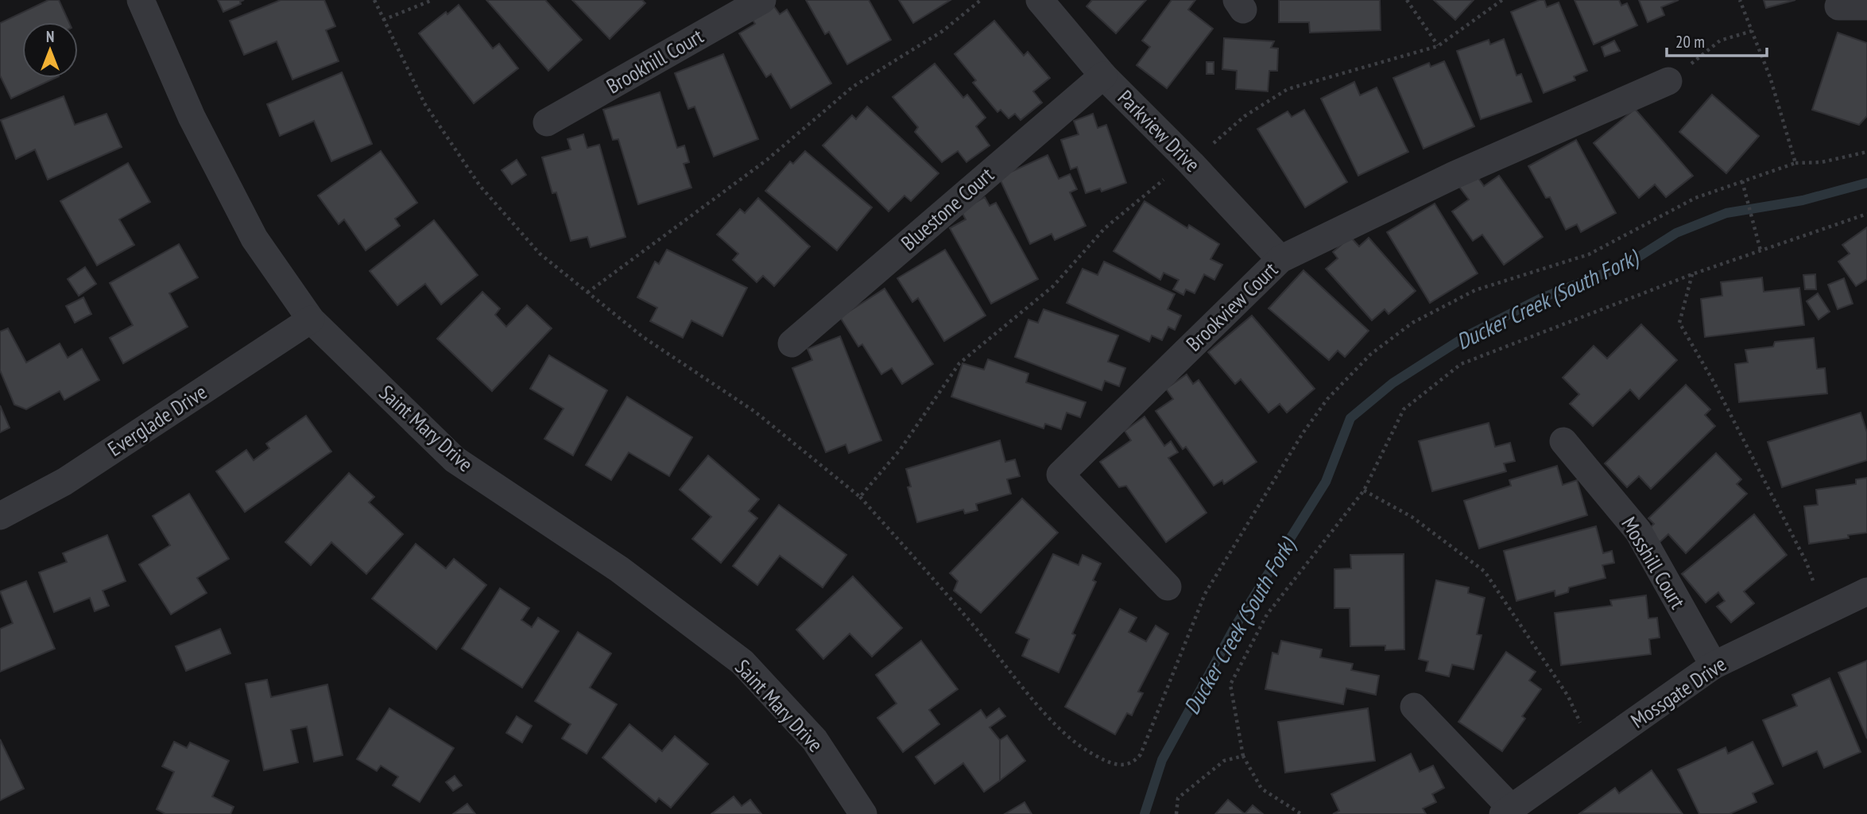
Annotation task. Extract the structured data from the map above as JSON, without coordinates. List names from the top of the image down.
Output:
{
  "streets": {
    "street": [
      "Brookhill Court",
      "Parkview Drive",
      "Bluestone Court",
      "Brookview Court",
      "Everglade Drive",
      "Saint Mary Drive",
      "Mosshill Court",
      "Mossgate Drive"
    ]
  },
  "crossings": [
    ["Parkview Drive", "Bluestone Court"],
    ["Parkview Drive", "Brookview Court"],
    ["Everglade Drive", "Saint Mary Drive"],
    ["Mosshill Court", "Mossgate Drive"]
  ],
  "water": ["Ducker Creek (South Fork)"],
  "scale_bar": "20 m",
  "north": "top"
}
